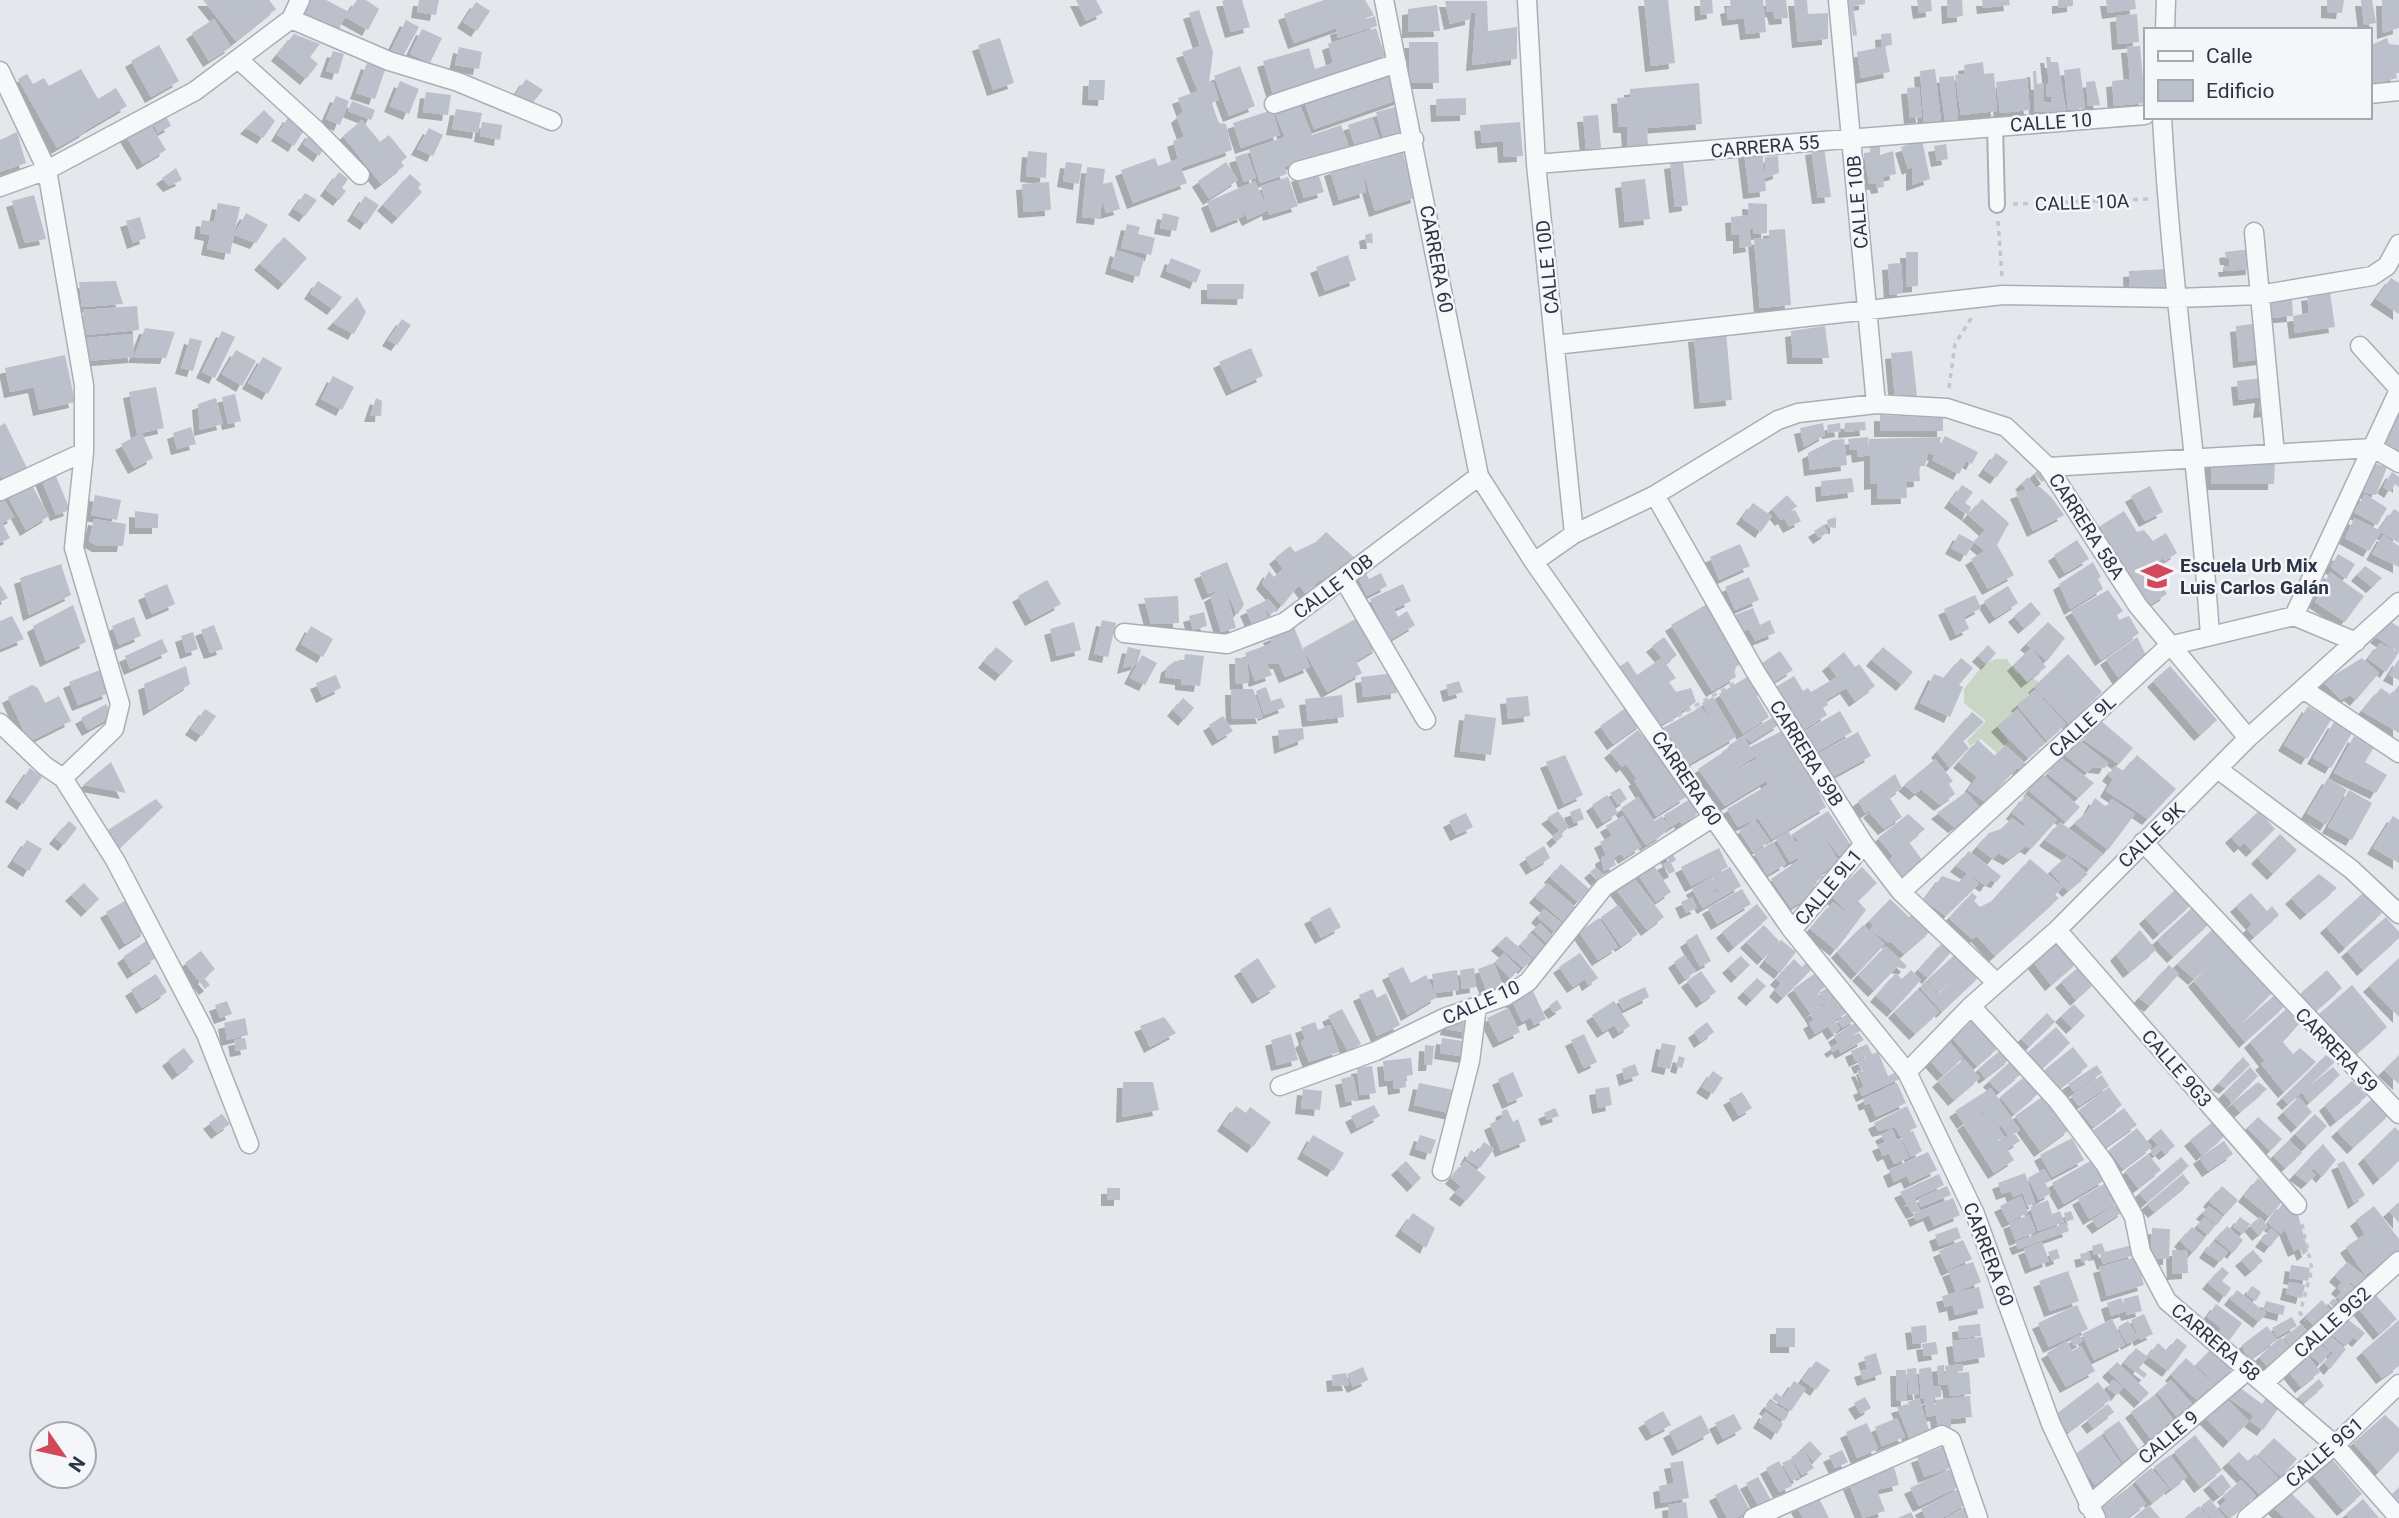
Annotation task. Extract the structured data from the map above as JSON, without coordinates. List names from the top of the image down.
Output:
{
  "streets": {
    "street": [
      "CALLE 10",
      "CARRERA 55",
      "CALLE 10B",
      "CARRERA 60",
      "CALLE 10D",
      "CARRERA 58A",
      "CALLE 9L",
      "CARRERA 59B",
      "CALLE 9K",
      "CALLE 9L1",
      "CARRERA 59",
      "CALLE 9G3",
      "CALLE 9G2",
      "CARRERA 58",
      "CALLE 9",
      "CALLE 9G1"
    ],
    "path": ["CALLE 10A"]
  },
  "crossings": [
    ["CALLE 10", "CARRERA 55"],
    ["CALLE 10", "CALLE 10A"],
    ["CALLE 10", "CARRERA 60"],
    ["CARRERA 55", "CALLE 10B"],
    ["CARRERA 55", "CALLE 10D"],
    ["CALLE 10B", "CARRERA 60"],
    ["CALLE 10B", "CARRERA 58A"],
    ["CARRERA 60", "CARRERA 58A"],
    ["CARRERA 60", "CALLE 9K"],
    ["CARRERA 60", "CALLE 9L1"],
    ["CARRERA 60", "CALLE 9"],
    ["CALLE 10D", "CARRERA 58A"],
    ["CARRERA 58A", "CALLE 9L"],
    ["CARRERA 58A", "CARRERA 59B"],
    ["CARRERA 58A", "CALLE 9K"],
    ["CALLE 9L", "CARRERA 59B"],
    ["CARRERA 59B", "CALLE 9K"],
    ["CARRERA 59B", "CALLE 9L1"],
    ["CALLE 9K", "CARRERA 59"],
    ["CALLE 9K", "CALLE 9G3"],
    ["CALLE 9K", "CARRERA 58"],
    ["CALLE 9G2", "CARRERA 58"],
    ["CARRERA 58", "CALLE 9"],
    ["CARRERA 58", "CALLE 9G1"]
  ],
  "places": {
    "school or university": ["Escuela Urb Mix Luis Carlos Galán"]
  },
  "legend": ["Calle", "Edificio"],
  "north": "bottom right"
}
